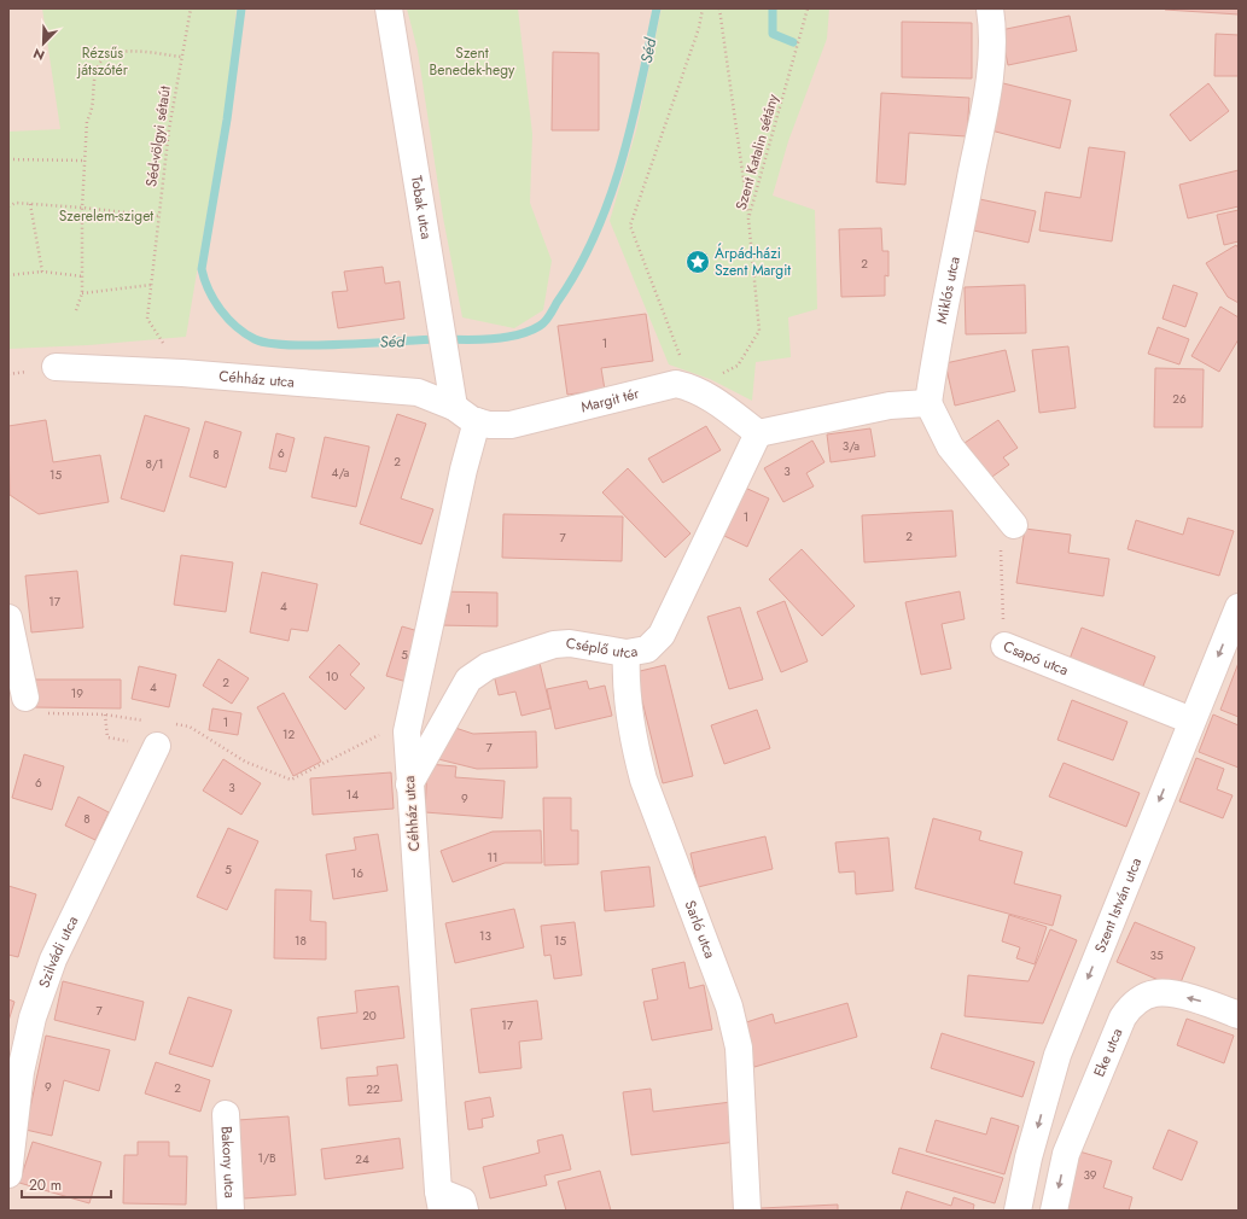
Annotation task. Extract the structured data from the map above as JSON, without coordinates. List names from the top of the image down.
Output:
{
  "streets": {
    "street": [
      "Tobak utca",
      "Miklós utca",
      "Céhház utca",
      "Margit tér",
      "Cséplő utca",
      "Csapó utca",
      "Szent István utca",
      "Sarló utca",
      "Szilvádi utca",
      "Eke utca",
      "Bakony utca"
    ],
    "path": ["Séd-völgyi sétaút", "Szent Katalin sétány"]
  },
  "crossings": [
    ["Séd-völgyi sétaút", "Céhház utca"],
    ["Szent Katalin sétány", "Margit tér"],
    ["Tobak utca", "Céhház utca"],
    ["Tobak utca", "Margit tér"],
    ["Céhház utca", "Margit tér"],
    ["Céhház utca", "Cséplő utca"],
    ["Margit tér", "Cséplő utca"],
    ["Cséplő utca", "Sarló utca"],
    ["Csapó utca", "Szent István utca"]
  ],
  "one_way": ["Szent István utca", "Eke utca"],
  "water": ["Séd"],
  "parks": ["Rézsűs játszótér", "Szent Benedek-hegy", "Szerelem-sziget"],
  "places": {
    "place": ["Árpád-házi Szent Margit"]
  },
  "house_numbers": [
    "2",
    "1",
    "26",
    "3/a",
    "6",
    "8",
    "2",
    "8/1",
    "3",
    "4/a",
    "15",
    "1",
    "2",
    "7",
    "17",
    "4",
    "1",
    "5",
    "10",
    "2",
    "4",
    "19",
    "1",
    "12",
    "7",
    "6",
    "3",
    "14",
    "9",
    "8",
    "11",
    "5",
    "16",
    "13",
    "18",
    "15",
    "35",
    "7",
    "20",
    "17",
    "9",
    "2",
    "22",
    "1/B",
    "24",
    "39"
  ],
  "scale_bar": "20 m",
  "north": "bottom left"
}
